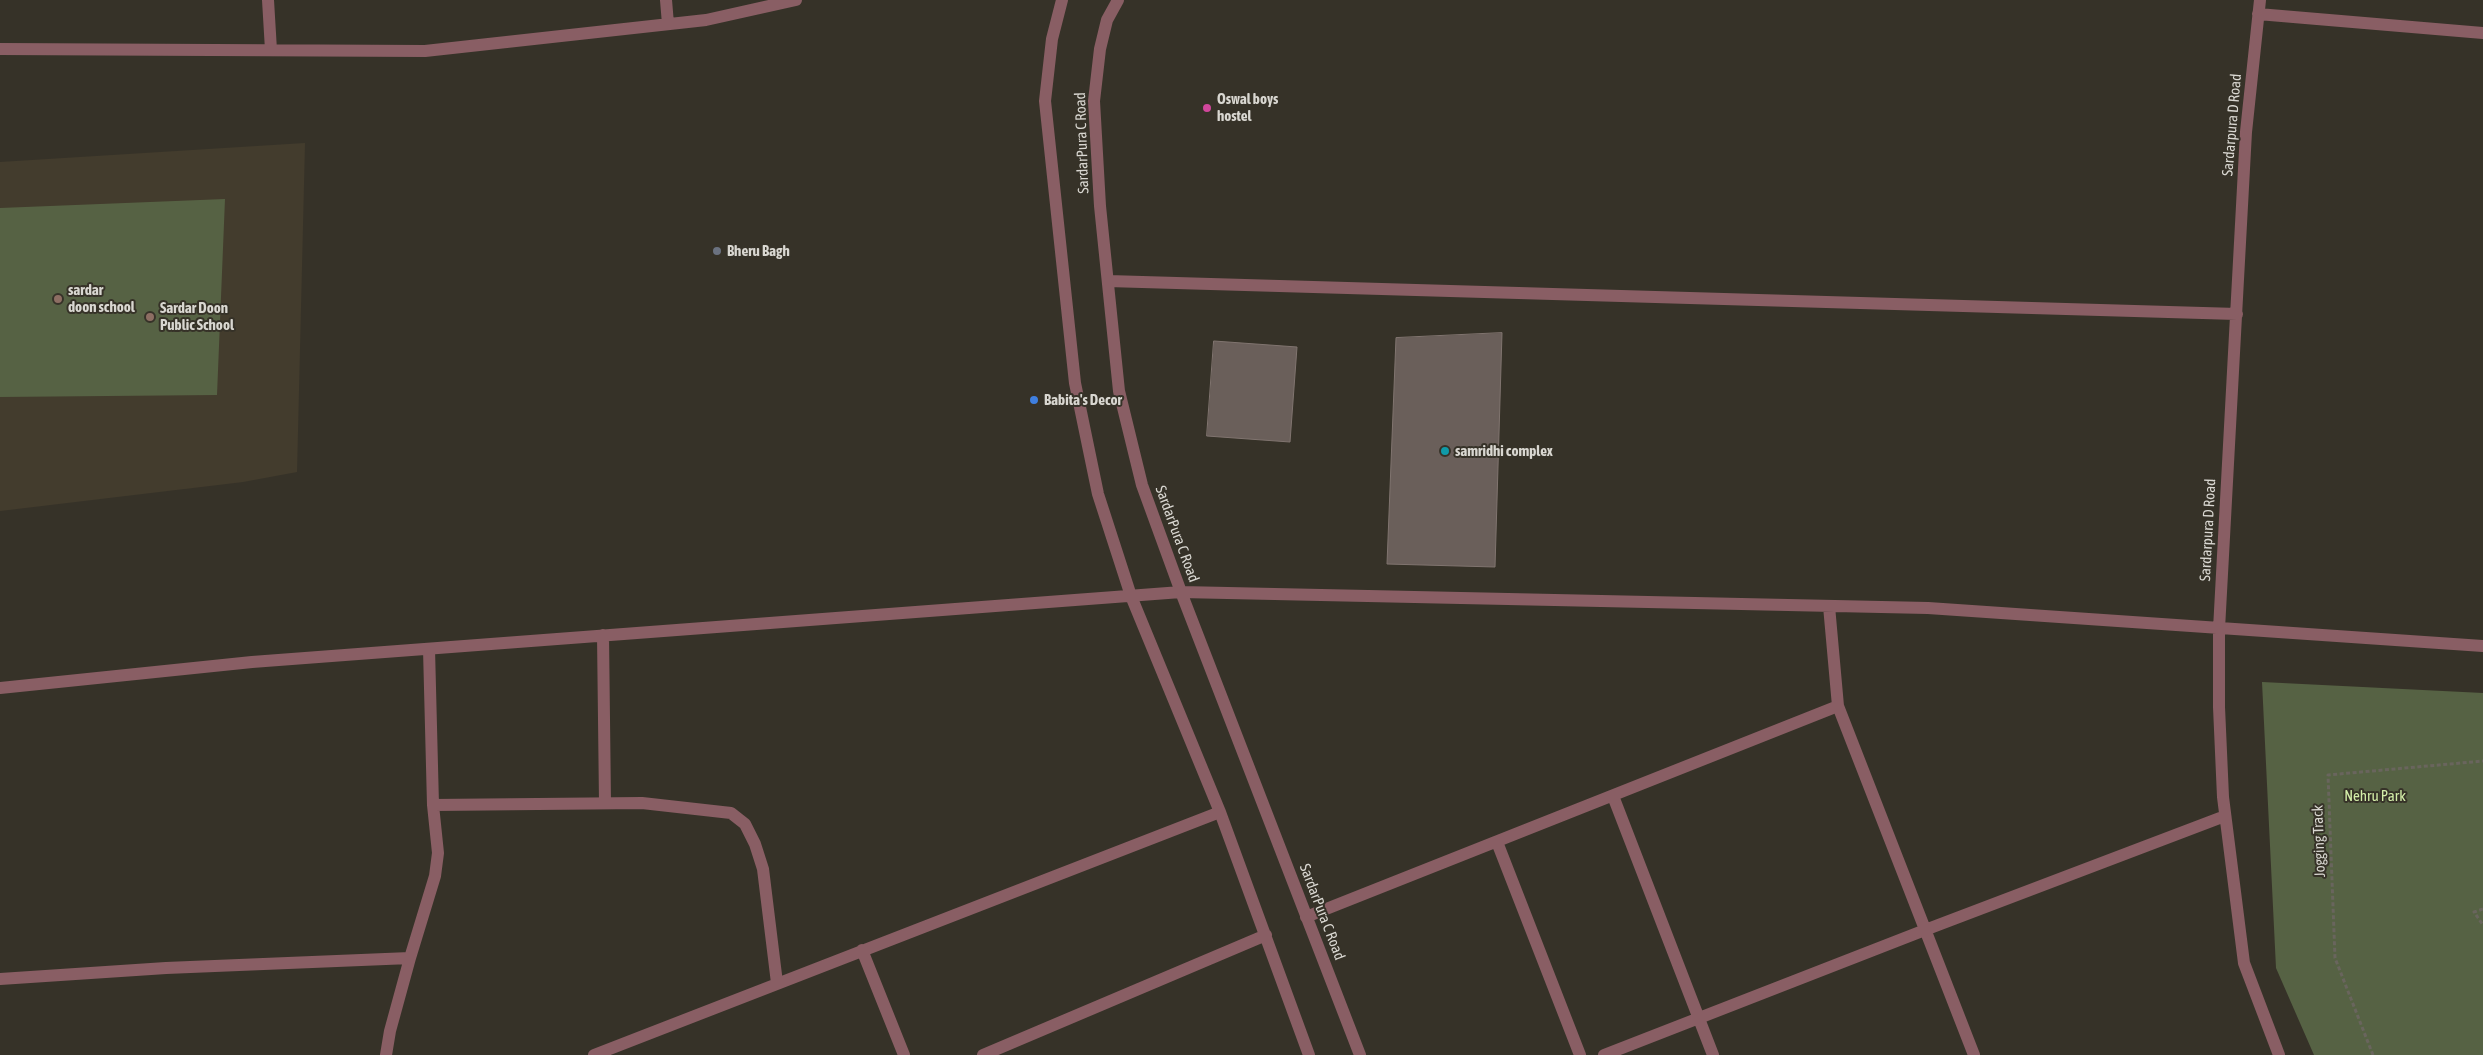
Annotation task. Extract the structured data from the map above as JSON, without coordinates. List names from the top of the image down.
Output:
{
  "streets": {
    "street": ["Sardarpura D Road", "SardarPura C Road"],
    "path": ["Jogging Track"]
  },
  "parks": ["Nehru Park"],
  "places": [
    "Oswal boys hostel",
    "Bheru Bagh",
    "sardar doon school",
    "Sardar Doon Public School",
    "Babita's Decor",
    "samridhi complex"
  ]
}
